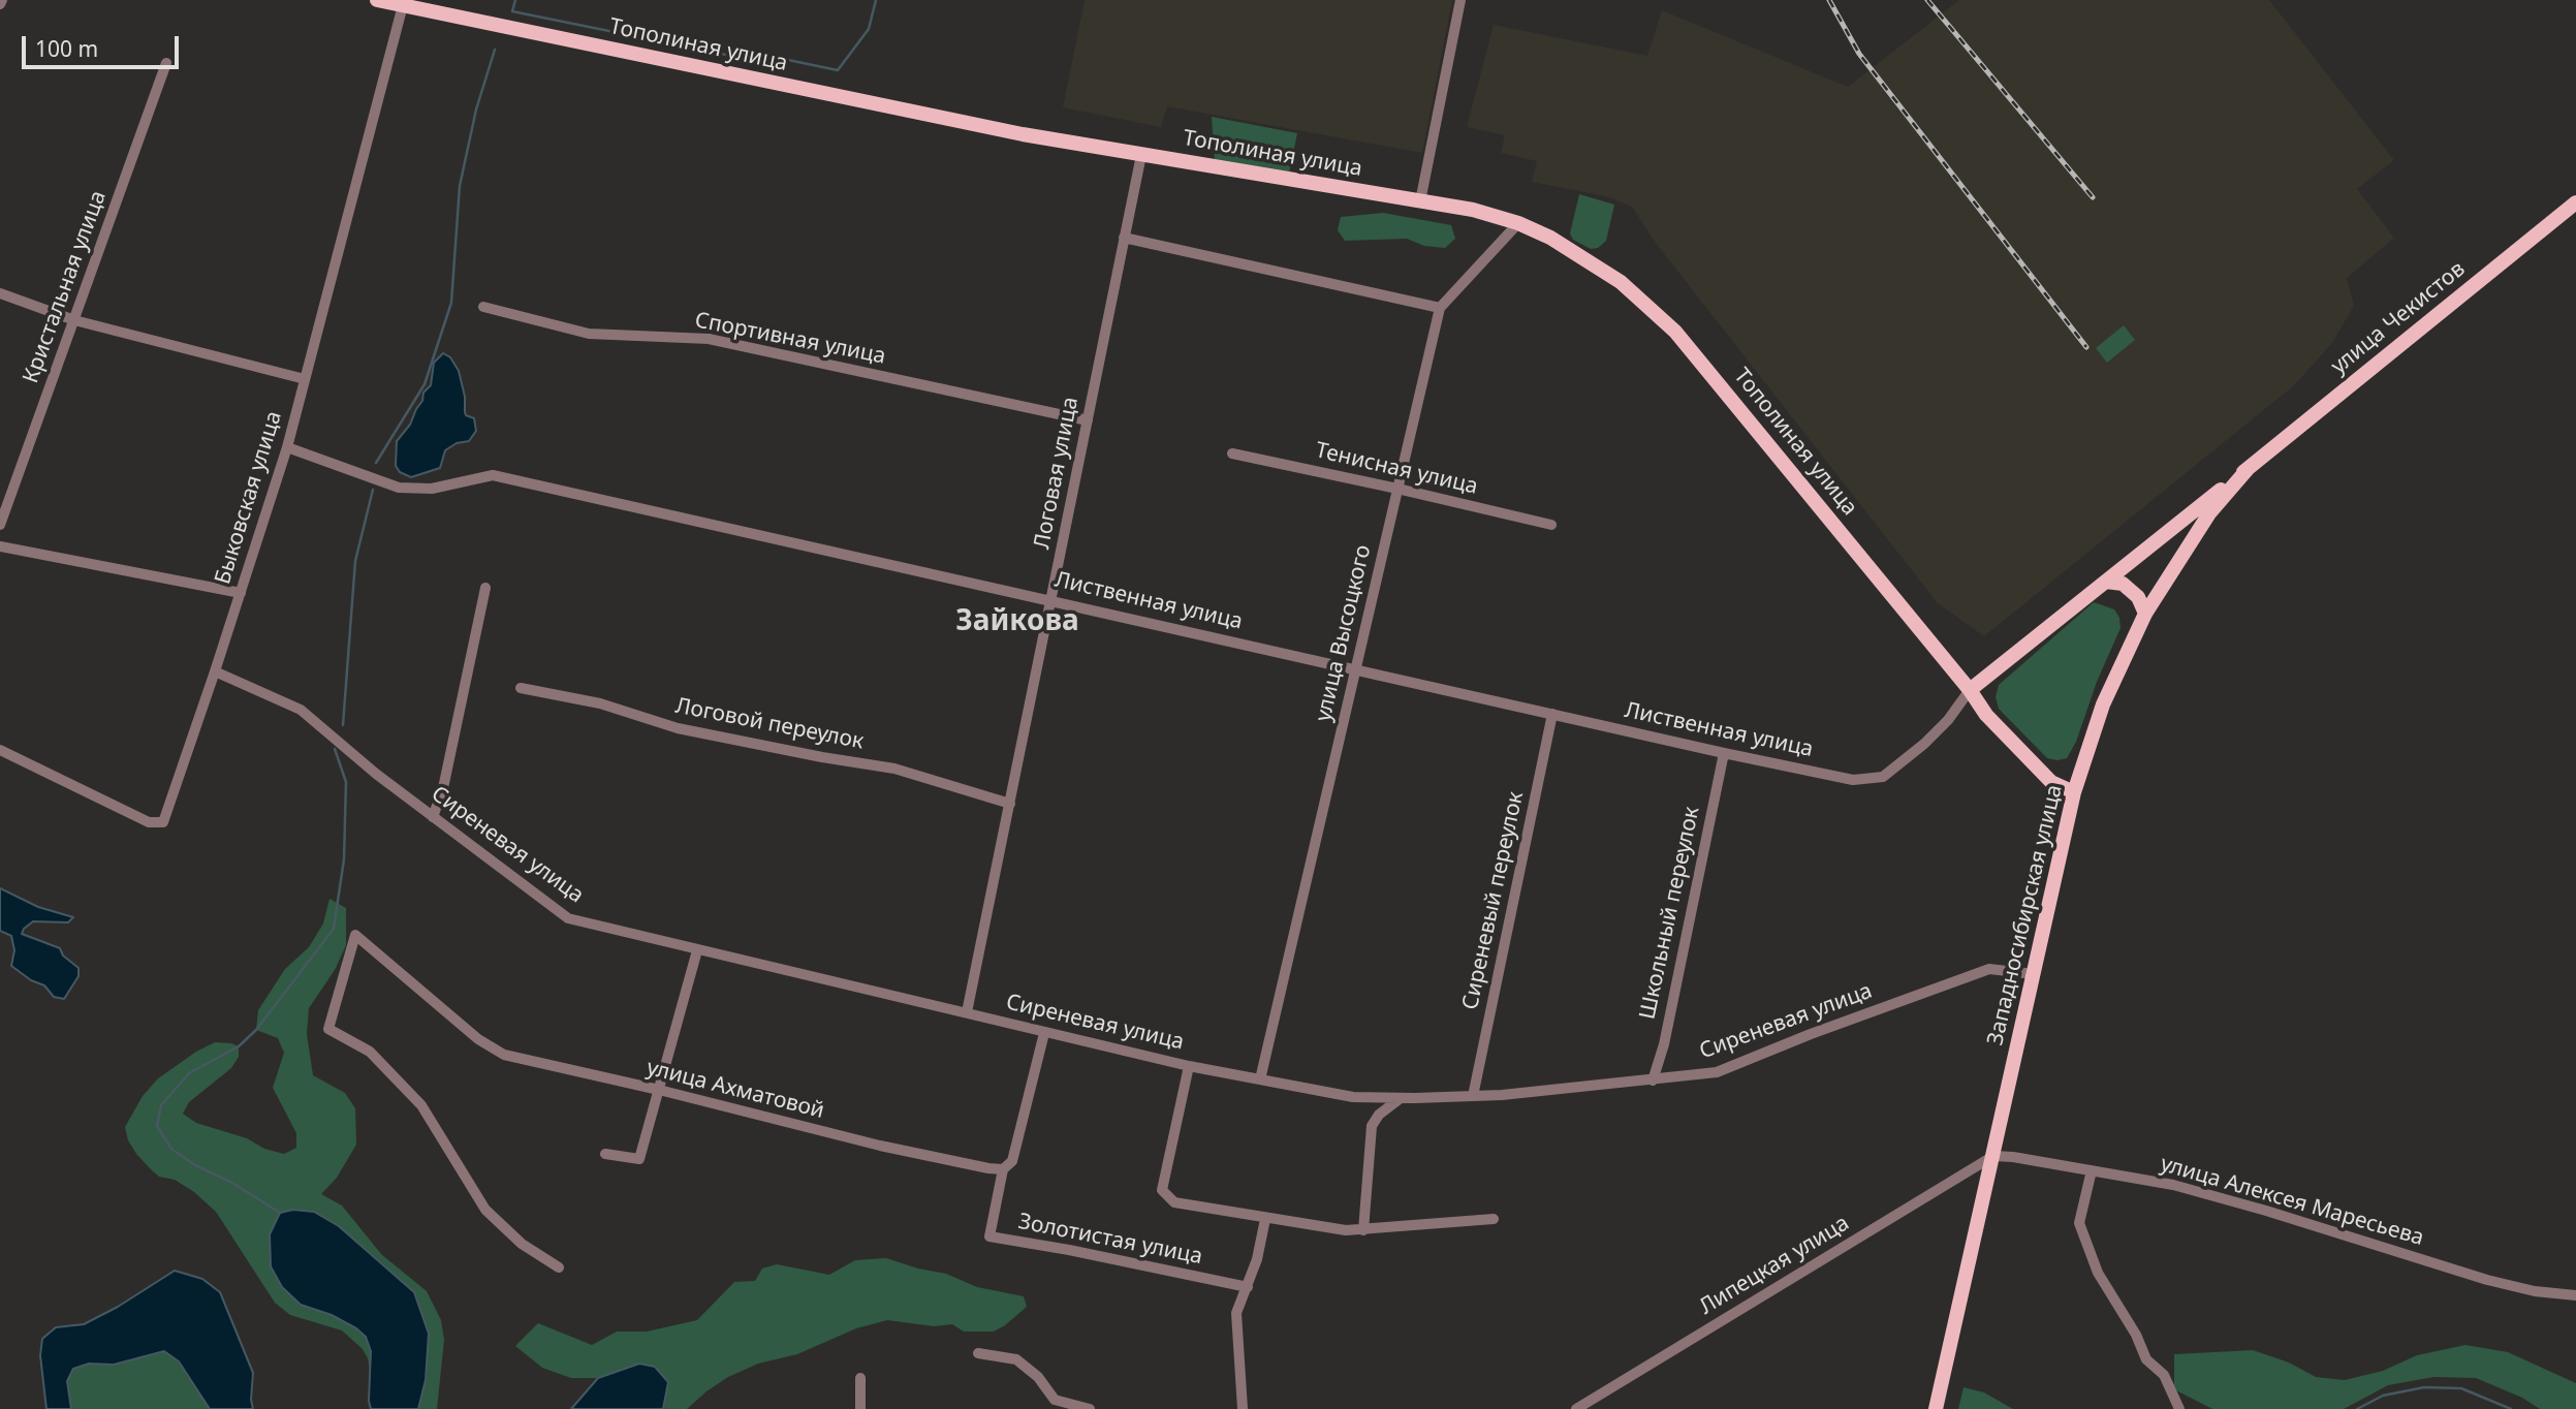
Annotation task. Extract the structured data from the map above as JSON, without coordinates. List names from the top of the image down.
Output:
{
  "streets": {
    "main road": ["Тополиная улица", "улица Чекистов", "Западносибирская улица"],
    "street": [
      "Кристальная улица",
      "Спортивная улица",
      "Тенисная улица",
      "Логовая улица",
      "Быковская улица",
      "Лиственная улица",
      "улица Высоцкого",
      "Логовой переулок",
      "Сиреневая улица",
      "Сиреневый переулок",
      "Школьный переулок",
      "улица Ахматовой",
      "улица Алексея Маресьева",
      "Золотистая улица",
      "Липецкая улица"
    ]
  },
  "crossings": [
    ["Тополиная улица", "Логовая улица"],
    ["Тополиная улица", "Быковская улица"],
    ["Тополиная улица", "Лиственная улица"],
    ["Тополиная улица", "улица Высоцкого"],
    ["Тополиная улица", "Западносибирская улица"],
    ["улица Чекистов", "Западносибирская улица"],
    ["Спортивная улица", "Логовая улица"],
    ["Тенисная улица", "улица Высоцкого"],
    ["Логовая улица", "Лиственная улица"],
    ["Логовая улица", "Логовой переулок"],
    ["Логовая улица", "Сиреневая улица"],
    ["Быковская улица", "Лиственная улица"],
    ["Быковская улица", "Сиреневая улица"],
    ["Лиственная улица", "улица Высоцкого"],
    ["Лиственная улица", "Сиреневый переулок"],
    ["Лиственная улица", "Школьный переулок"],
    ["улица Высоцкого", "Сиреневая улица"],
    ["Сиреневая улица", "Сиреневый переулок"],
    ["Сиреневая улица", "Школьный переулок"],
    ["Сиреневая улица", "Западносибирская улица"],
    ["Западносибирская улица", "улица Алексея Маресьева"],
    ["Западносибирская улица", "Липецкая улица"],
    ["улица Ахматовой", "Золотистая улица"],
    ["улица Алексея Маресьева", "Липецкая улица"]
  ],
  "districts": ["Зайкова"],
  "scale_bar": "100 m"
}
